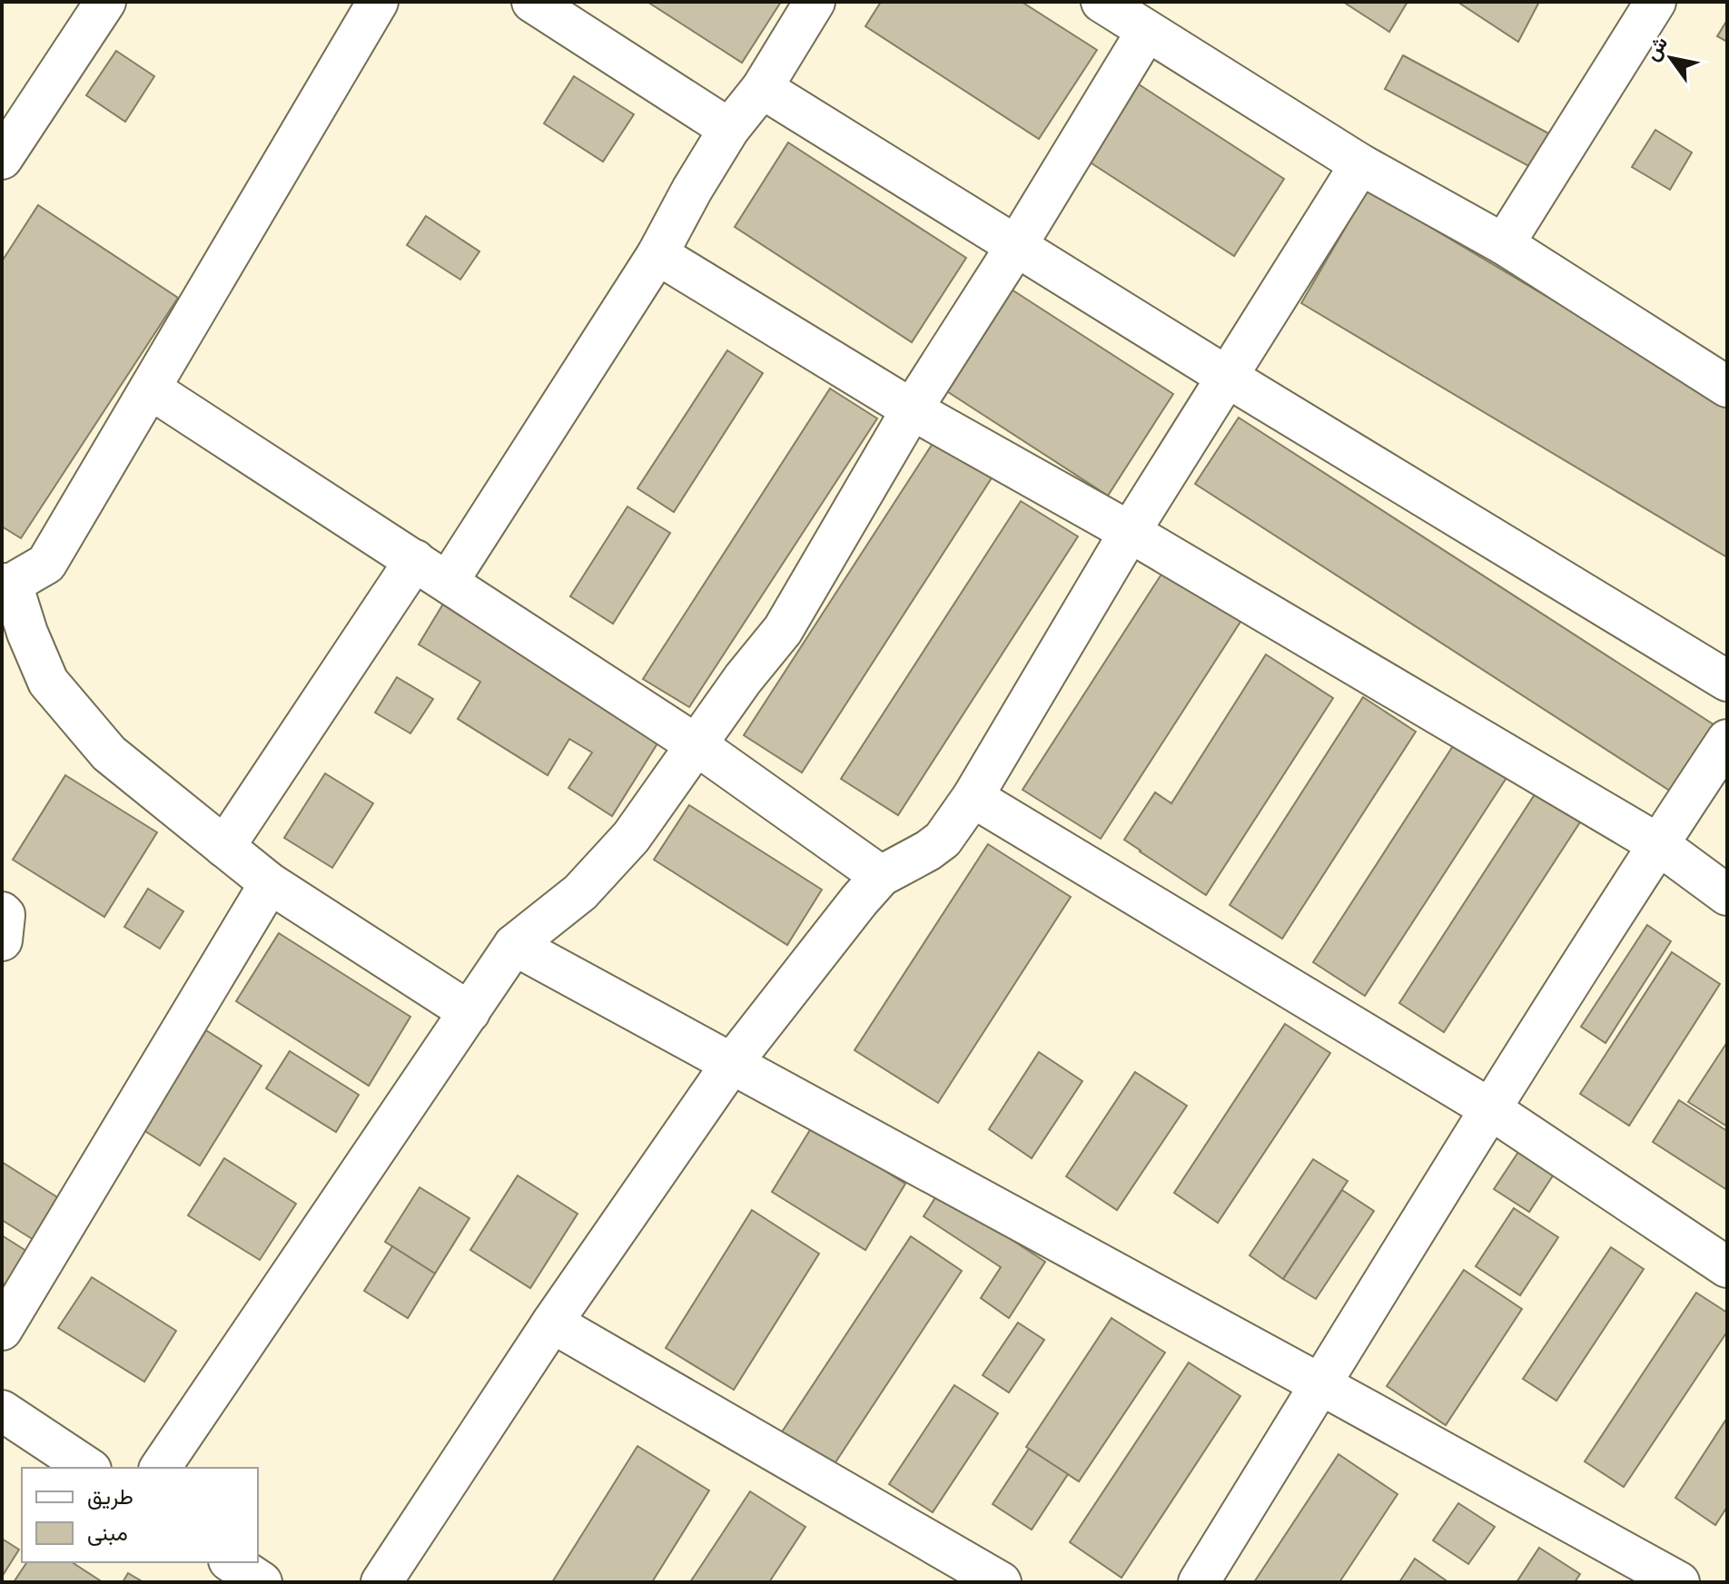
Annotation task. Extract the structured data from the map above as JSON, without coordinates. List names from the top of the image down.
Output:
{
  "legend": ["طريق", "مبنى"],
  "north": "top left"
}
